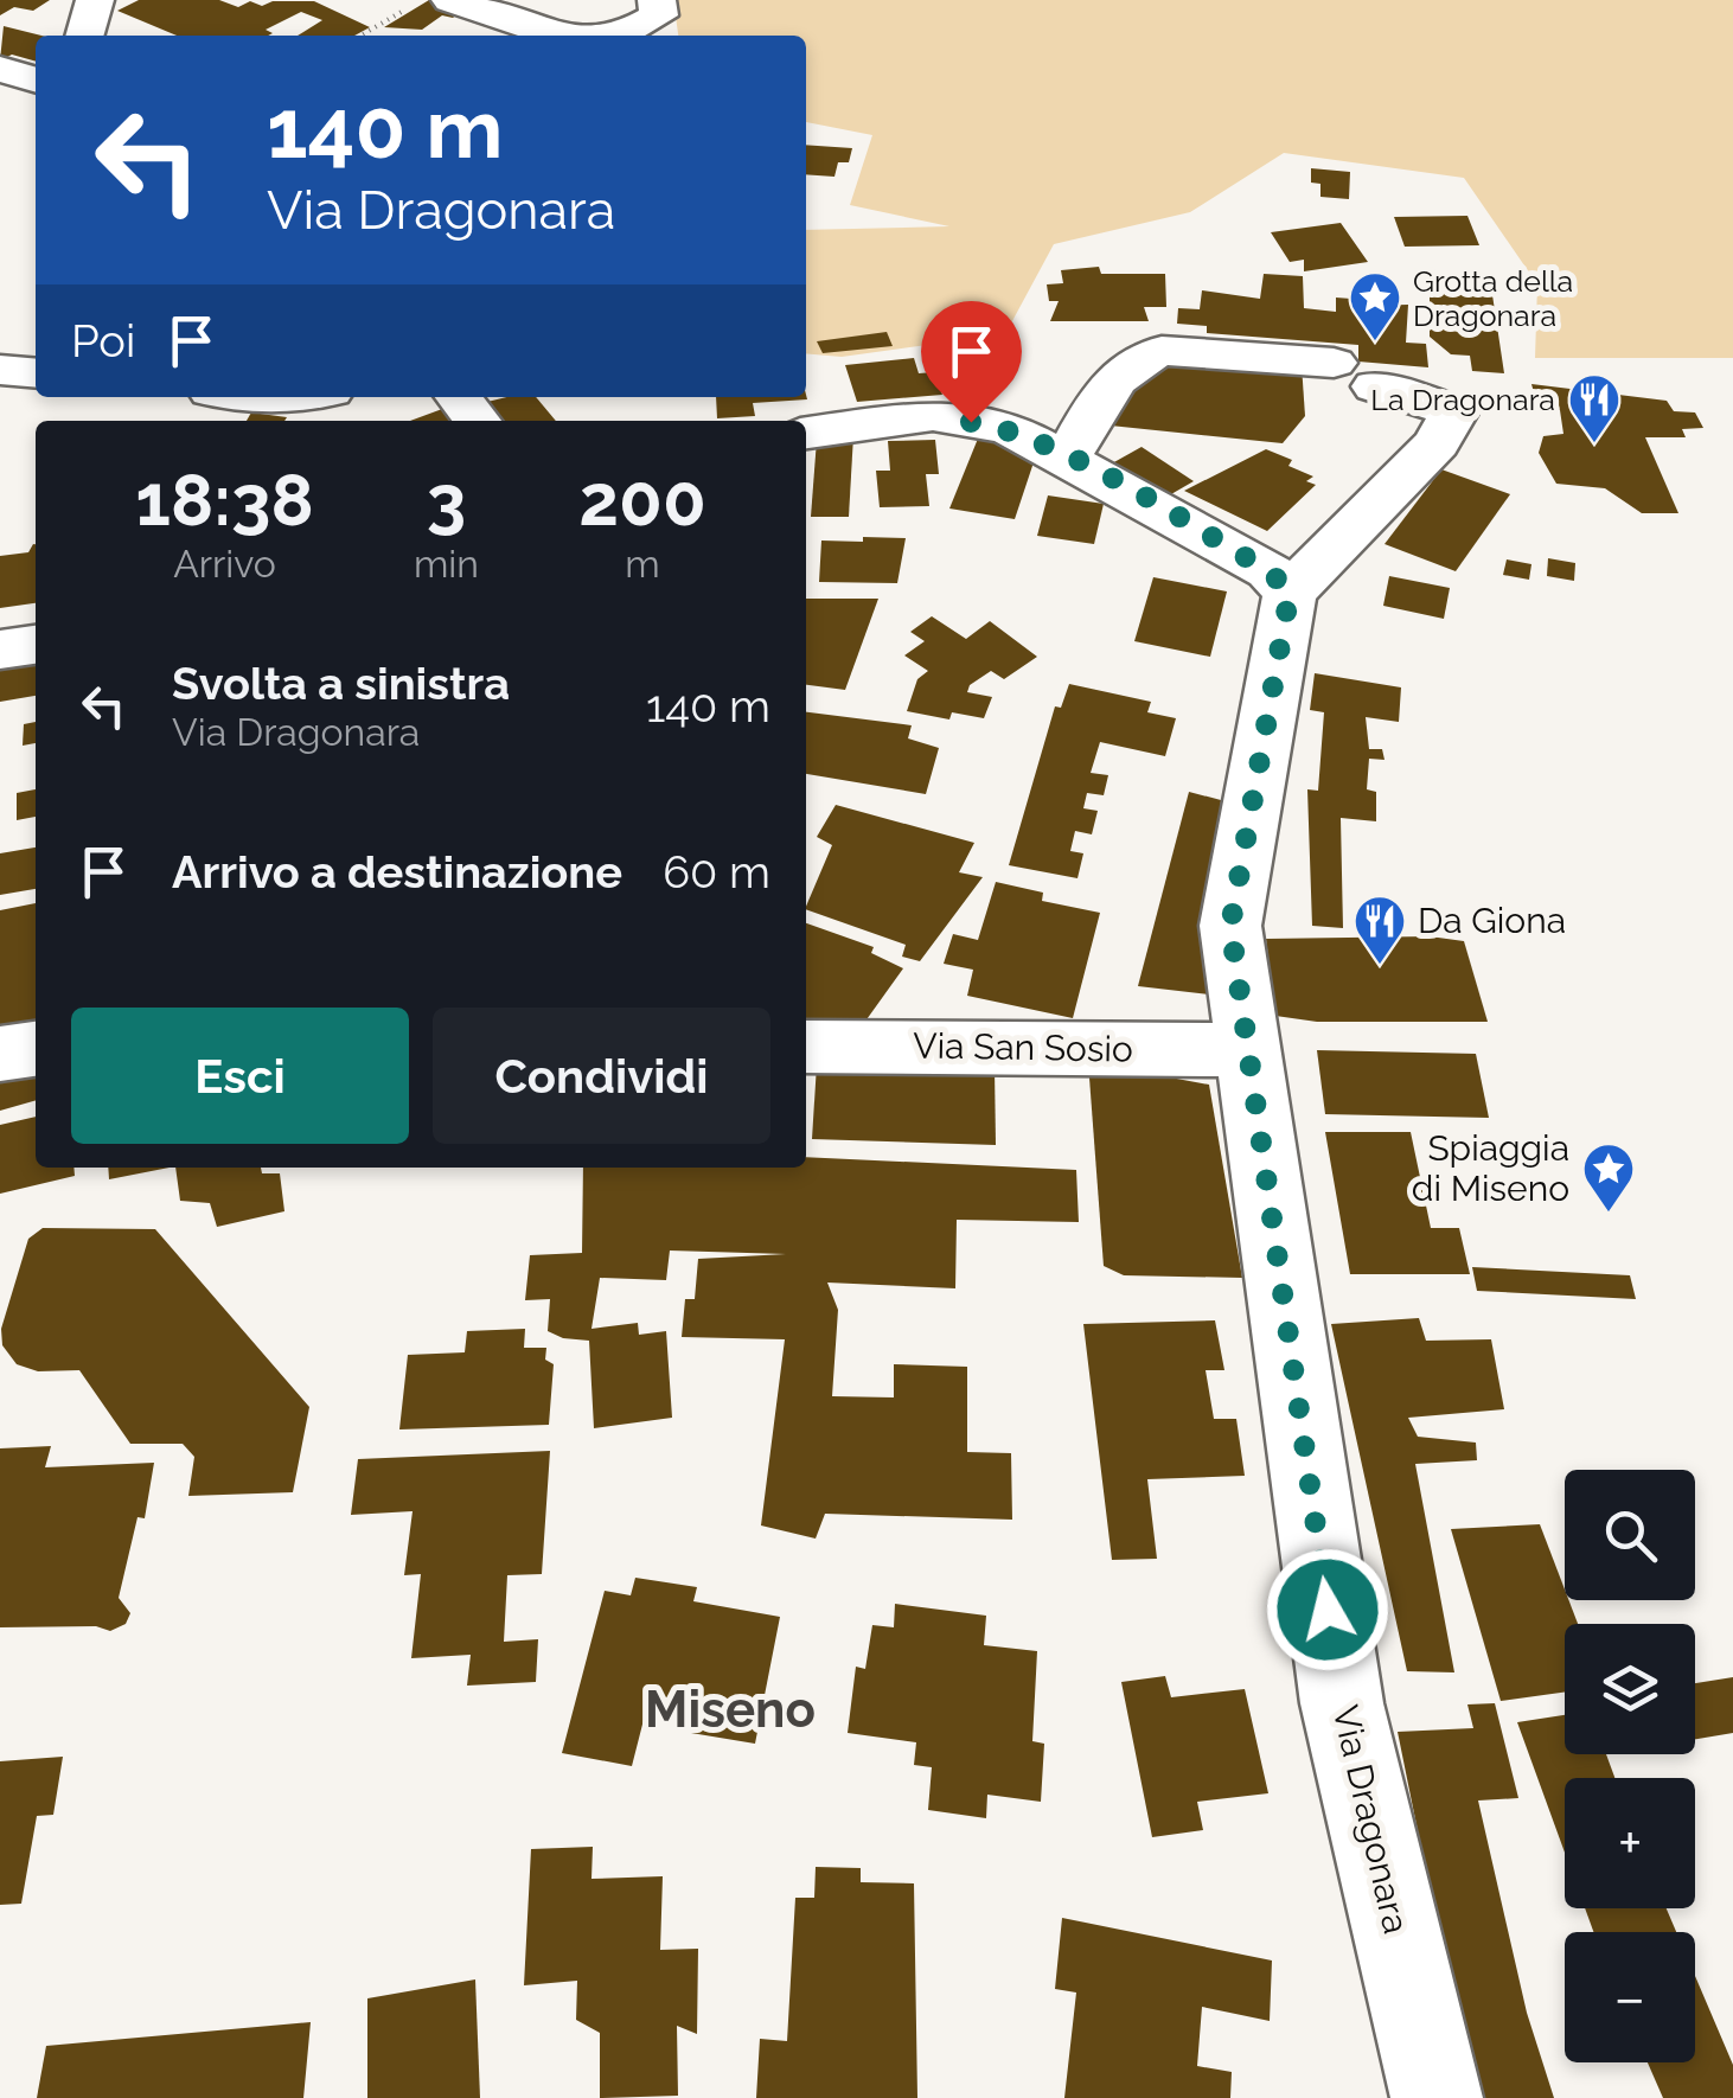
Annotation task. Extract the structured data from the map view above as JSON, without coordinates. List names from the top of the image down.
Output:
{
  "streets": {
    "street": ["Via San Sosio", "Via Dragonara"]
  },
  "crossings": [
    ["Via San Sosio", "Via Dragonara"]
  ],
  "districts": ["Miseno"],
  "places": {
    "place": ["Grotta della Dragonara", "Spiaggia di Miseno"],
    "restaurant": ["La Dragonara", "Da Giona"]
  },
  "page": {
    "turn": ["140 m", "Via Dragonara"],
    "then": "Poi",
    "eta": [
      "18:38",
      "Arrivo",
      "3",
      "min",
      "200",
      "m"
    ],
    "list": [
      {
        "name": "Svolta a sinistra",
        "note": "Via Dragonara",
        "value": "140 m"
      },
      {
        "name": "Arrivo a destinazione",
        "value": "60 m"
      }
    ],
    "buttons": ["Esci", "Condividi"],
    "map_buttons": ["+", "−"]
  }
}
